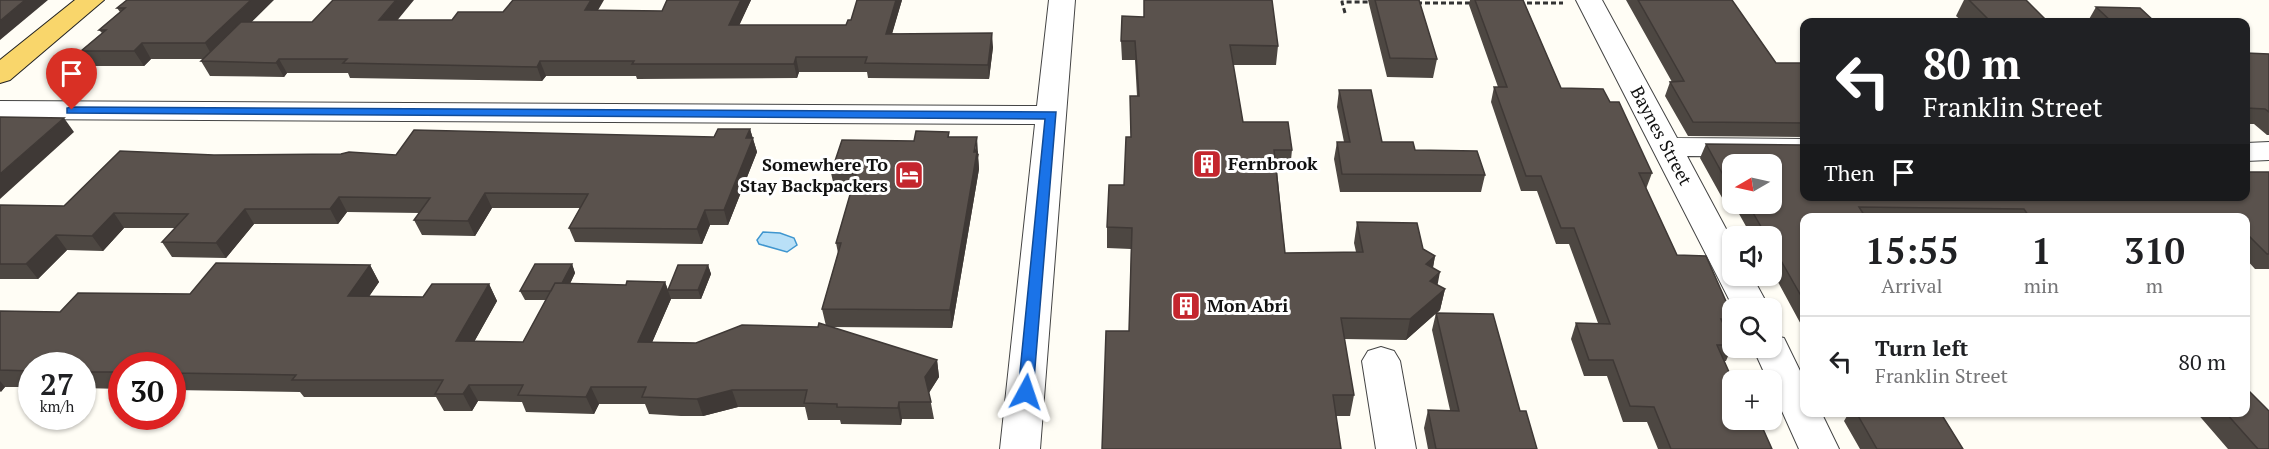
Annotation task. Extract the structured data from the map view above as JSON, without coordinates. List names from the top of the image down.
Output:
{
  "streets": {
    "street": ["Baynes Street"]
  },
  "places": {
    "building": ["Fernbrook", "Mon Abri"],
    "hotel": ["Somewhere To Stay Backpackers"]
  },
  "north": "left",
  "page": {
    "turn": ["80 m", "Franklin Street"],
    "then": "Then",
    "map_buttons": "+",
    "eta": [
      "15:55",
      "Arrival",
      "1",
      "min",
      "310",
      "m"
    ],
    "list": [
      {
        "name": "Turn left",
        "note": "Franklin Street",
        "value": "80 m"
      }
    ],
    "speed": "27 km/h",
    "limit": "30"
  }
}
